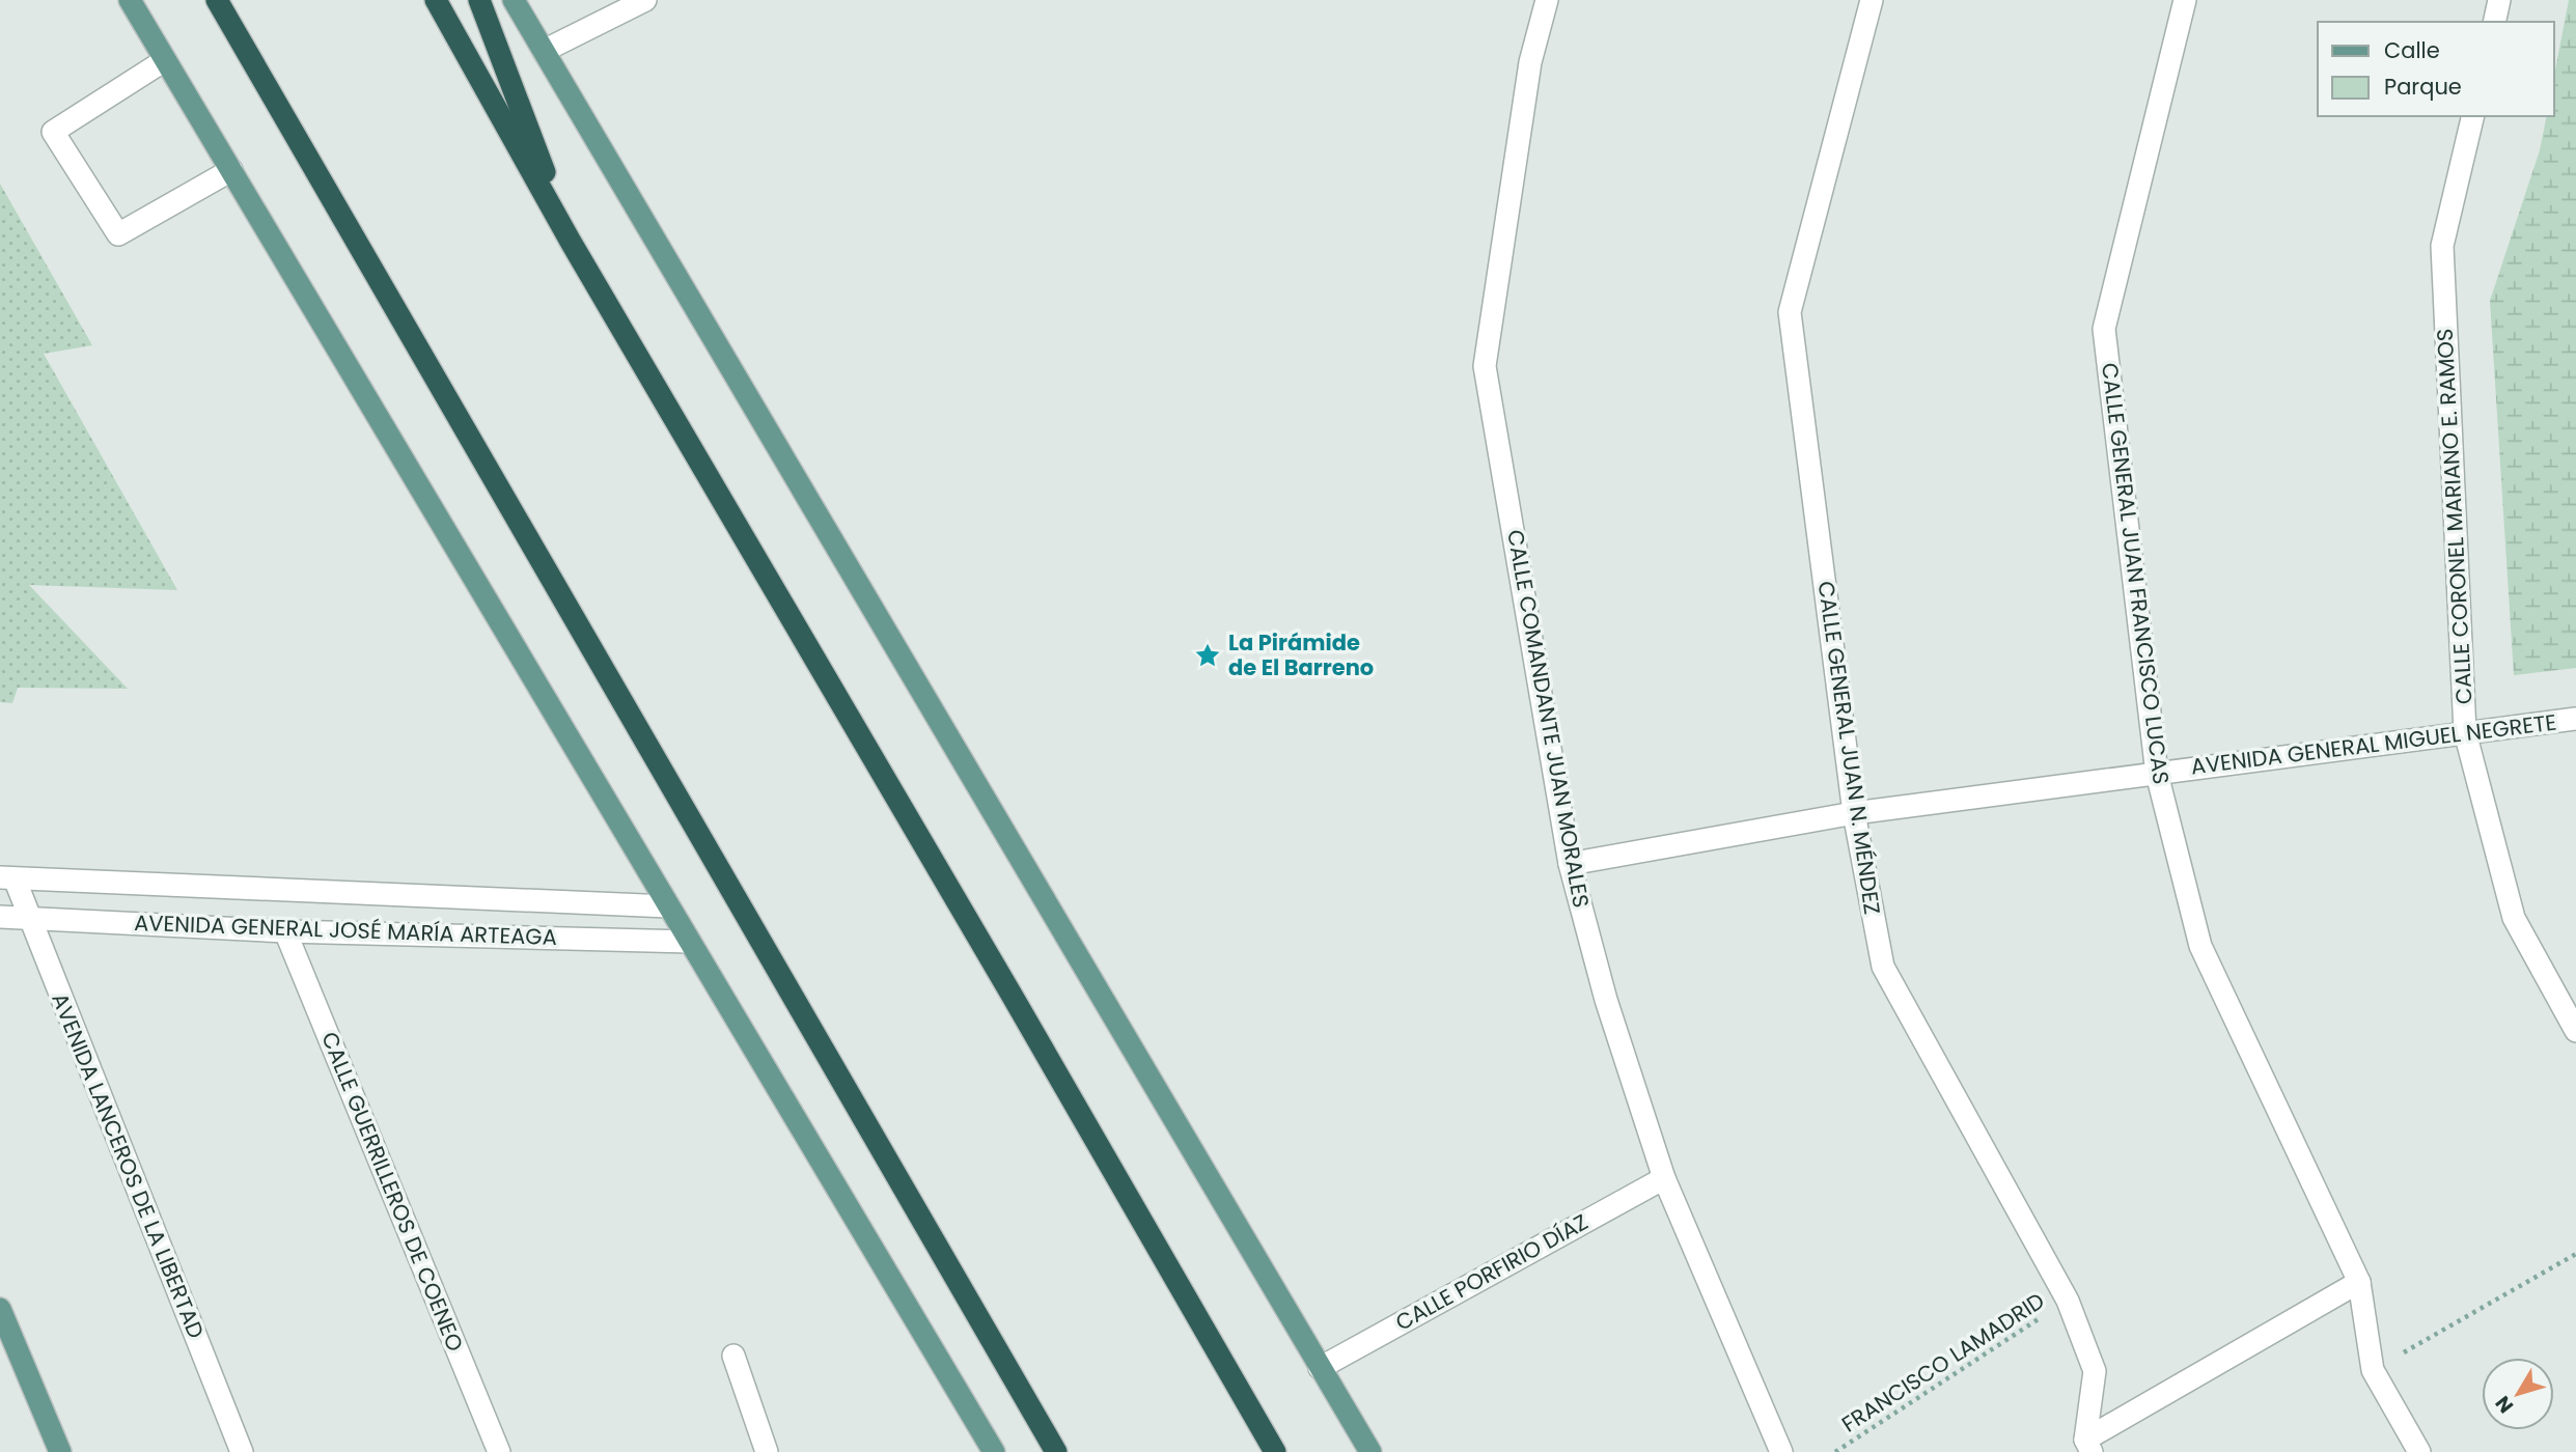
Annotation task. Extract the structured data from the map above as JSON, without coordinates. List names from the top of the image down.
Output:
{
  "streets": {
    "street": [
      "CALLE CORONEL MARIANO E. RAMOS",
      "CALLE GENERAL JUAN FRANCISCO LUCAS",
      "CALLE COMANDANTE JUAN MORALES",
      "AVENIDA GENERAL MIGUEL NEGRETE",
      "CALLE GENERAL JUAN N. MÉNDEZ",
      "AVENIDA GENERAL JOSÉ MARÍA ARTEAGA",
      "AVENIDA LANCEROS DE LA LIBERTAD",
      "CALLE GUERRILLEROS DE COENEO",
      "CALLE PORFIRIO DÍAZ"
    ],
    "path": ["FRANCISCO LAMADRID"]
  },
  "crossings": [
    ["CALLE CORONEL MARIANO E. RAMOS", "AVENIDA GENERAL MIGUEL NEGRETE"],
    ["CALLE GENERAL JUAN FRANCISCO LUCAS", "AVENIDA GENERAL MIGUEL NEGRETE"],
    ["CALLE COMANDANTE JUAN MORALES", "AVENIDA GENERAL MIGUEL NEGRETE"],
    ["CALLE COMANDANTE JUAN MORALES", "CALLE PORFIRIO DÍAZ"],
    ["AVENIDA GENERAL MIGUEL NEGRETE", "CALLE GENERAL JUAN N. MÉNDEZ"],
    ["CALLE GENERAL JUAN N. MÉNDEZ", "FRANCISCO LAMADRID"],
    ["AVENIDA GENERAL JOSÉ MARÍA ARTEAGA", "AVENIDA LANCEROS DE LA LIBERTAD"],
    ["AVENIDA GENERAL JOSÉ MARÍA ARTEAGA", "CALLE GUERRILLEROS DE COENEO"]
  ],
  "places": {
    "place": ["La Pirámide de El Barreno"]
  },
  "legend": ["Calle", "Parque"],
  "north": "bottom left"
}
